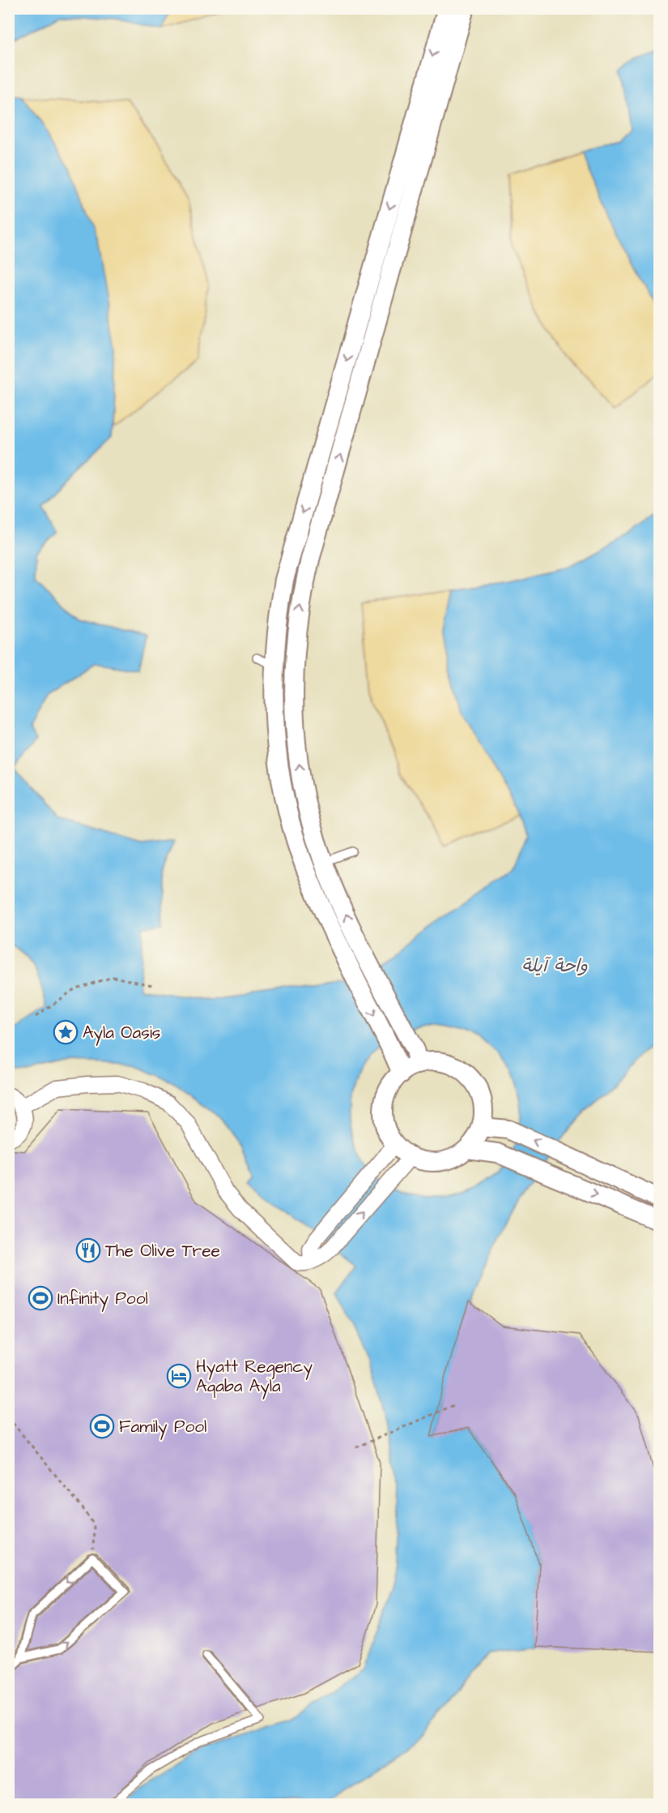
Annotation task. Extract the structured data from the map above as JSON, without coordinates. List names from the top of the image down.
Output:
{
  "water": ["واحة آيلة"],
  "places": {
    "place": ["Ayla Oasis"],
    "restaurant": ["The Olive Tree"],
    "sports": ["Infinity Pool", "Family Pool"],
    "hotel": ["Hyatt Regency Aqaba Ayla"]
  }
}
